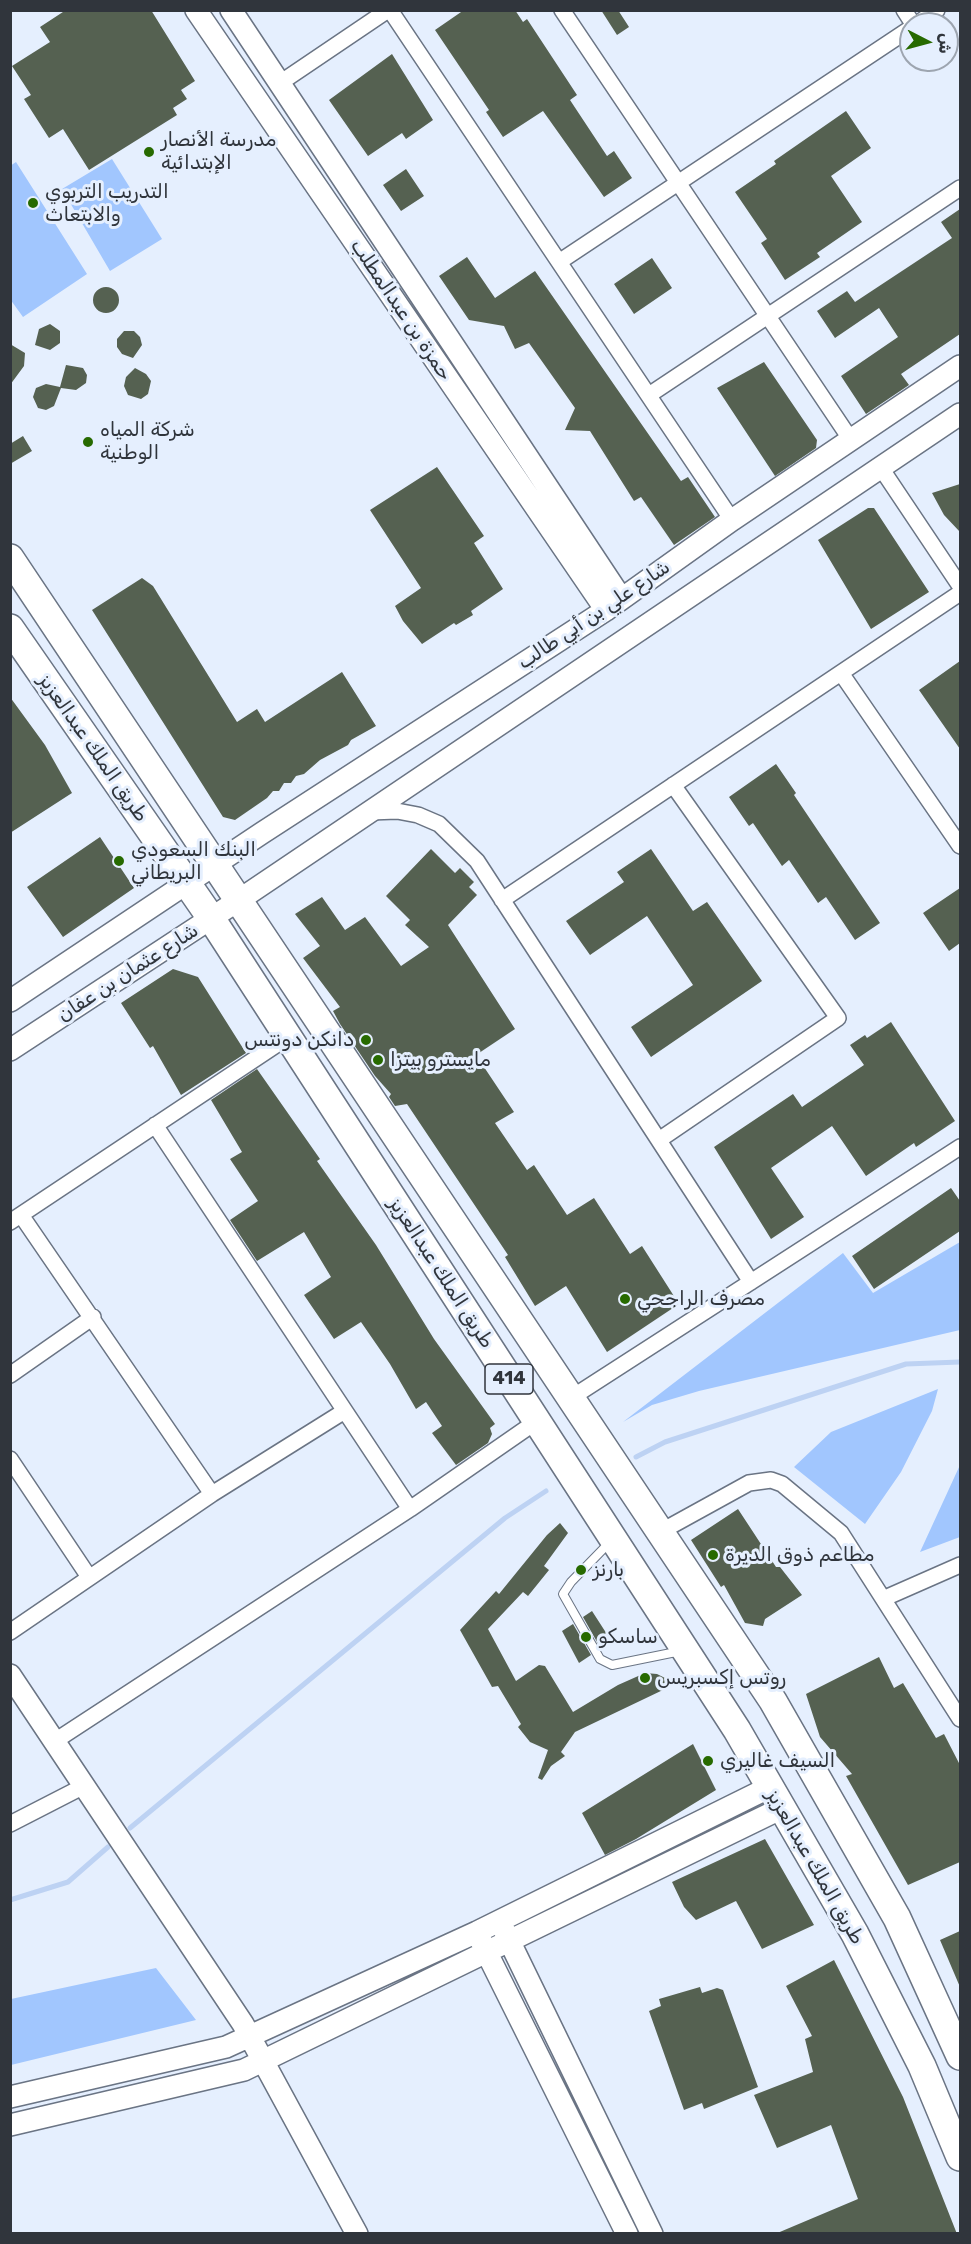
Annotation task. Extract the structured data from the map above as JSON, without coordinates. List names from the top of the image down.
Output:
{
  "streets": {
    "highway": ["طريق الملك عبدالعزيز", "414"],
    "street": ["حمزة بن عبدالمطلب", "شارع علي بن أبي طالب", "شارع عثمان بن عفان"]
  },
  "crossings": [
    ["حمزة بن عبدالمطلب", "شارع علي بن أبي طالب"],
    ["شارع علي بن أبي طالب", "طريق الملك عبدالعزيز"],
    ["شارع علي بن أبي طالب", "شارع عثمان بن عفان"],
    ["طريق الملك عبدالعزيز", "شارع عثمان بن عفان"]
  ],
  "places": [
    "مدرسة الأنصار الإبتدائية",
    "التدريب التربوي والابتعاث",
    "شركة المياه الوطنية",
    "البنك السعودي البريطاني",
    "دانكن دونتس",
    "مايسترو بيتزا",
    "مصرف الراجحي",
    "مطاعم ذوق الديرة",
    "بارنز",
    "ساسكو",
    "روتس إكسبريس",
    "السيف غاليري"
  ],
  "north": "right"
}
